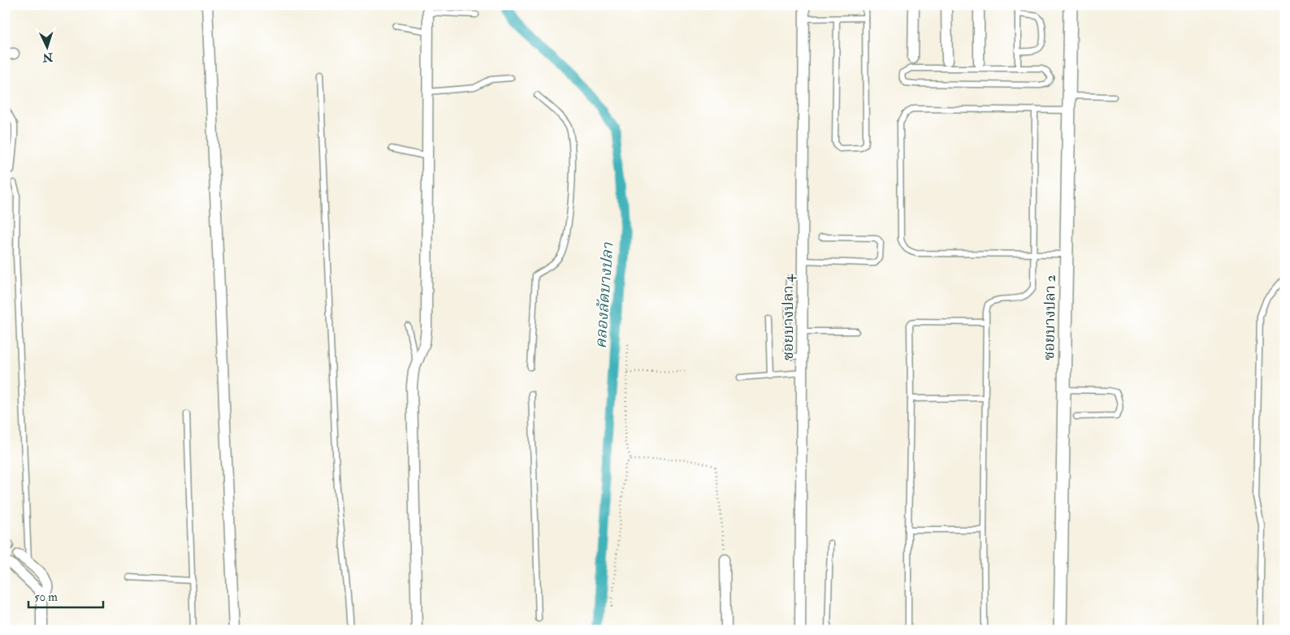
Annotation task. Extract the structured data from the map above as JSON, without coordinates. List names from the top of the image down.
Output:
{
  "streets": {
    "street": ["ซอยบางปลา 4", "ซอยบางปลา 2"]
  },
  "water": ["คลองลัดบางปลา"],
  "scale_bar": "50 m",
  "north": "bottom"
}
